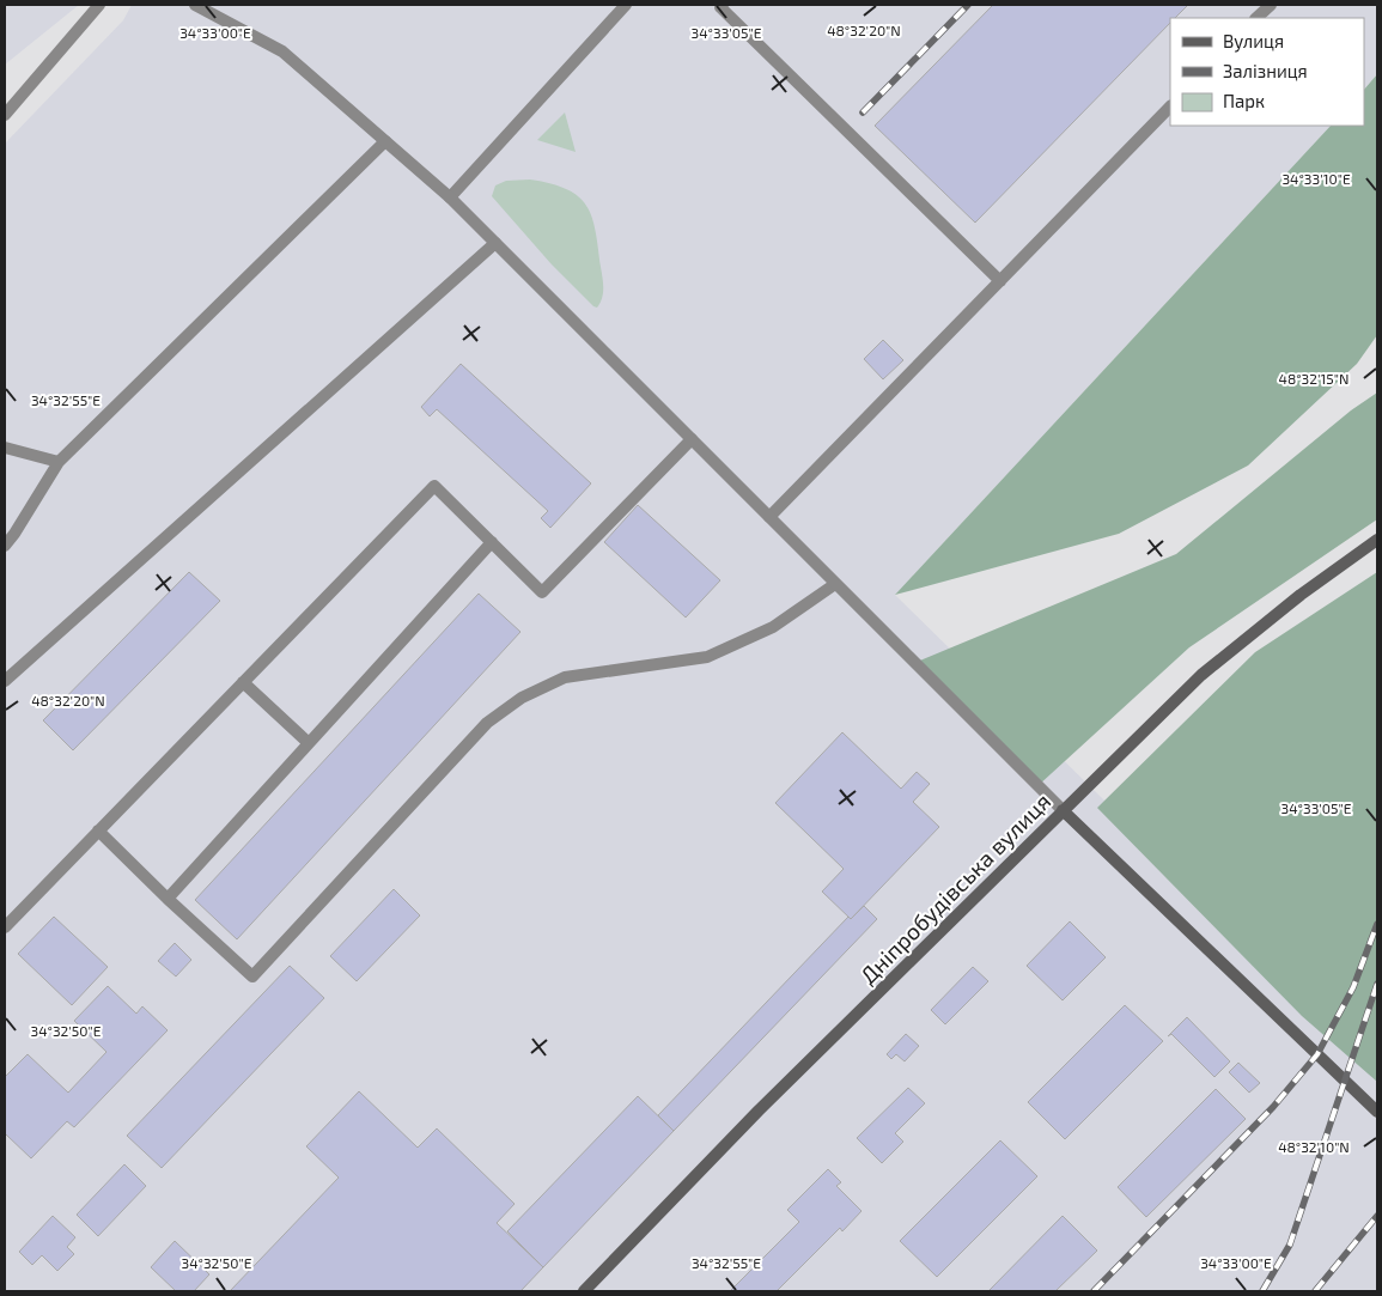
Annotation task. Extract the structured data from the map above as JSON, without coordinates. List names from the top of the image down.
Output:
{
  "streets": {
    "street": ["Дніпробудівська вулиця"]
  },
  "legend": ["Вулиця", "Залізниця", "Парк"],
  "coordinates": [
    "48°32'20\"N",
    "34°33'00\"E",
    "34°33'05\"E",
    "34°33'10\"E",
    "48°32'15\"N",
    "34°32'55\"E",
    "34°32'50\"E",
    "48°32'10\"N"
  ]
}
